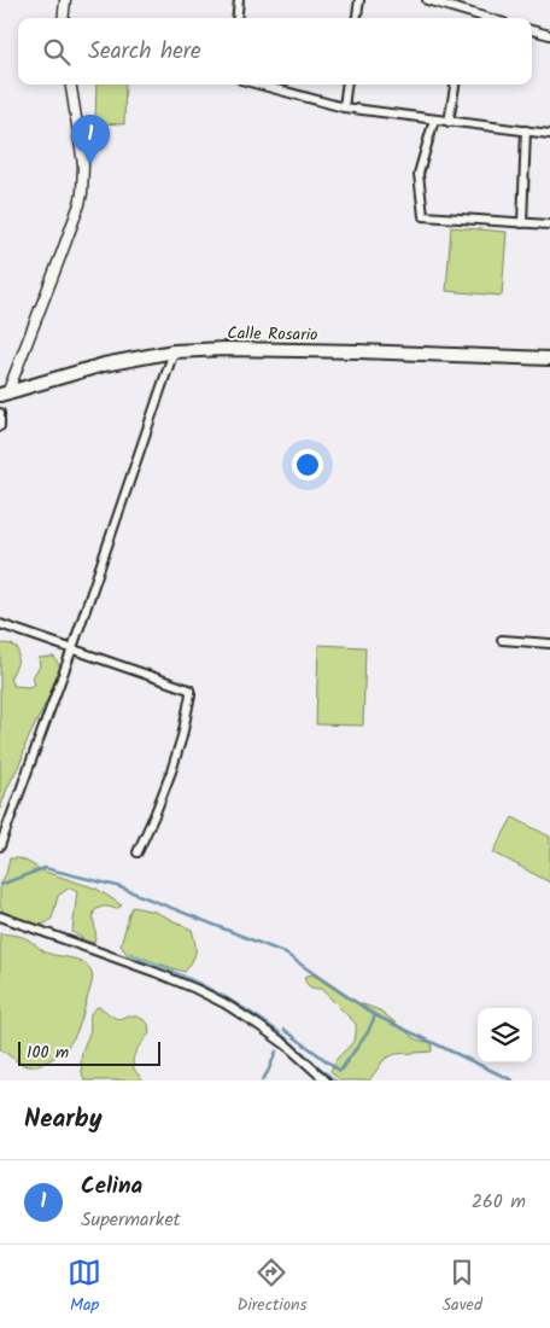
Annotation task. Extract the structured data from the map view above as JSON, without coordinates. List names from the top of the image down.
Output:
{
  "streets": {
    "main road": ["Calle Rosario"]
  },
  "scale_bar": "100 m",
  "page": {
    "search": "Search here",
    "pins": "1",
    "scale": "100 m",
    "heading": "Nearby",
    "list": [
      {
        "mark": "1",
        "name": "Celina",
        "note": "Supermarket",
        "value": "260 m"
      }
    ],
    "nav": ["Map", "Directions", "Saved"]
  }
}
